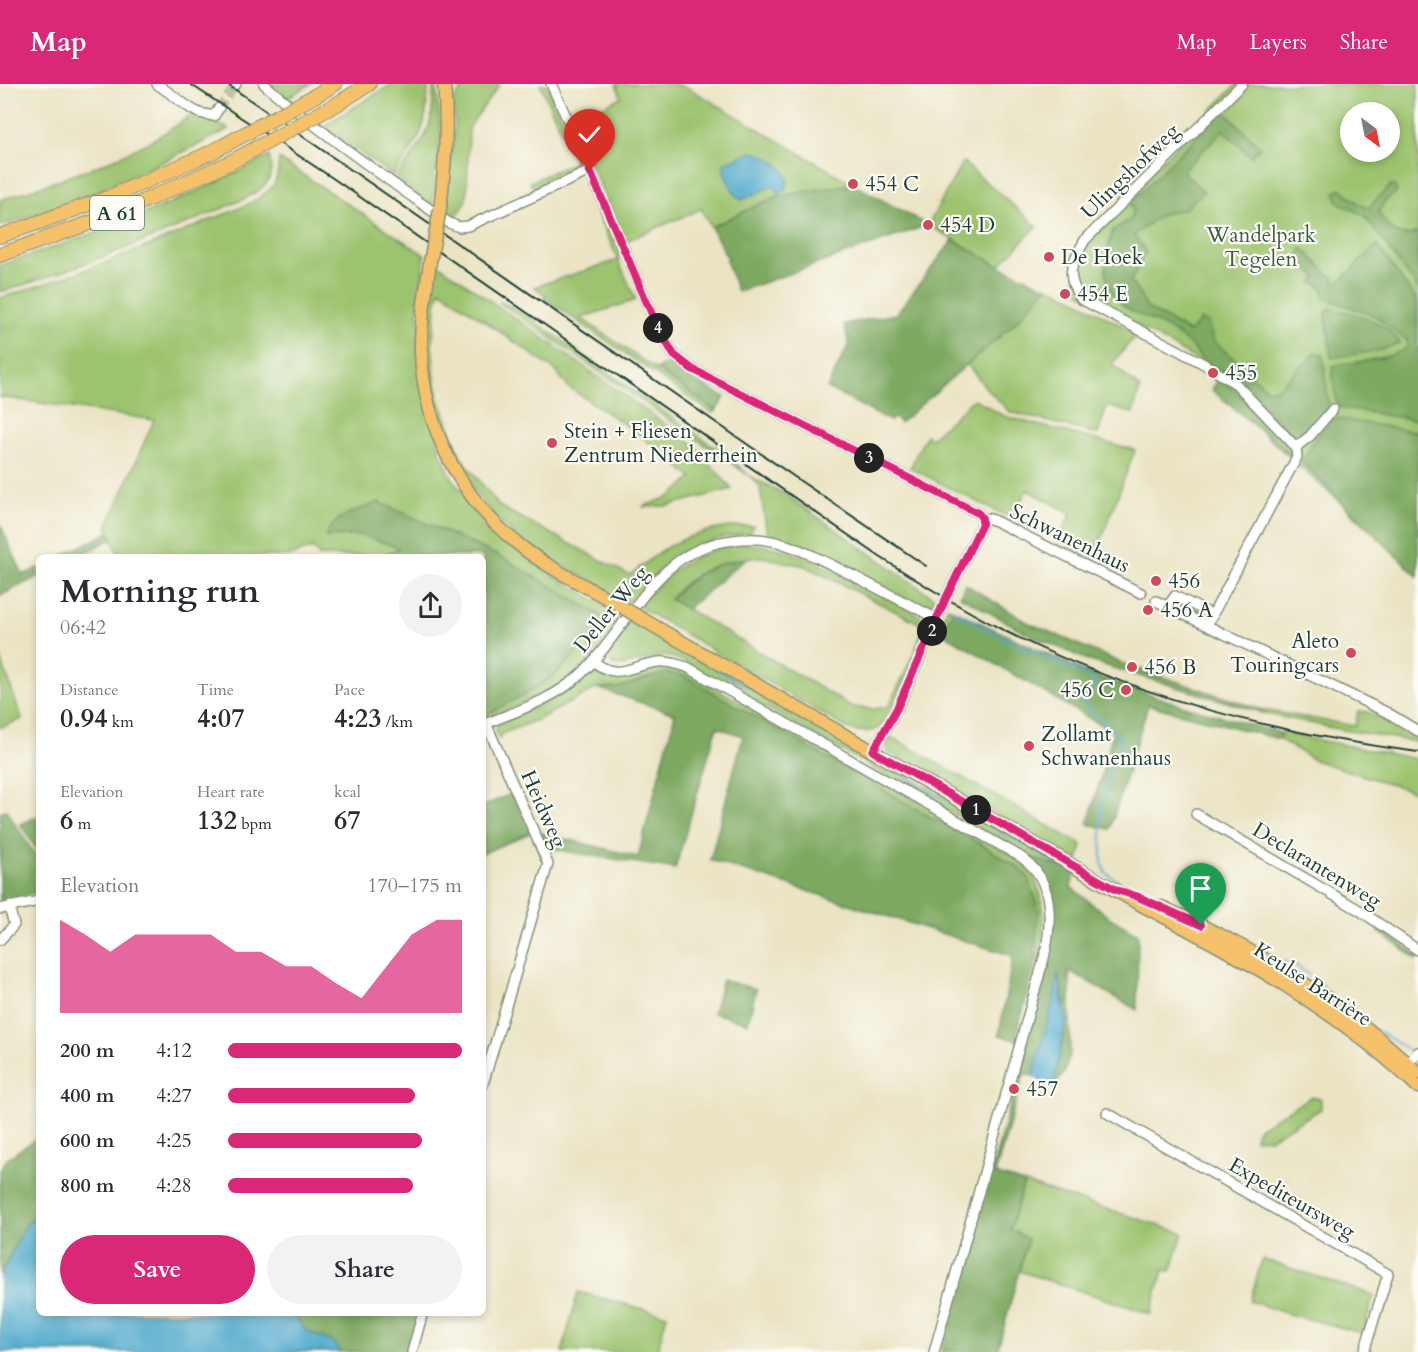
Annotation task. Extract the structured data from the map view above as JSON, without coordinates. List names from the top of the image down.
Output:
{
  "streets": {
    "highway": ["A 61"],
    "main road": ["Keulse Barrière"],
    "street": [
      "Ulingshofweg",
      "Schwanenhaus",
      "Deller Weg",
      "Heidweg",
      "Declarantenweg",
      "Expediteursweg"
    ]
  },
  "parks": ["Wandelpark Tegelen"],
  "places": [
    "454 C",
    "454 D",
    "De Hoek",
    "454 E",
    "455",
    "Stein + Fliesen Zentrum Niederrhein",
    "456",
    "456 A",
    "Aleto Touringcars",
    "456 B",
    "456 C",
    "Zollamt Schwanenhaus",
    "457"
  ],
  "north": "bottom right",
  "page": {
    "header": "Map",
    "nav": ["Map", "Layers", "Share"],
    "pins": [
      "4",
      "3",
      "2",
      "1"
    ],
    "heading": ["Morning run", "06:42"],
    "stats": [
      ["Distance", "0.94 km"],
      ["Time", "4:07"],
      ["Pace", "4:23 /km"],
      ["Elevation", "6 m"],
      ["Heart rate", "132 bpm"],
      ["kcal", "67"]
    ],
    "chart": ["Elevation", "170–175 m"],
    "list": [
      {
        "name": "200 m",
        "note": "4:12"
      },
      {
        "name": "400 m",
        "note": "4:27"
      },
      {
        "name": "600 m",
        "note": "4:25"
      },
      {
        "name": "800 m",
        "note": "4:28"
      }
    ],
    "buttons": ["Save", "Share"]
  }
}
